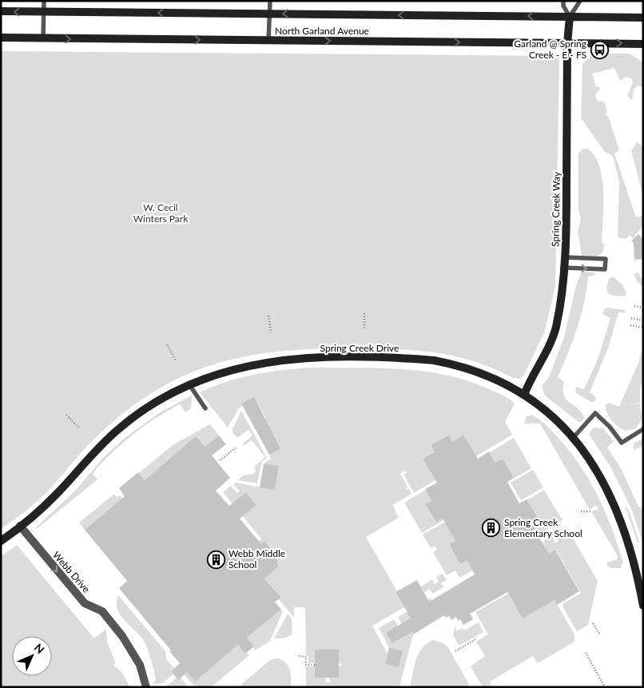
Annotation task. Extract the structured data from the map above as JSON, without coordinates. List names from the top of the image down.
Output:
{
  "streets": {
    "main road": ["North Garland Avenue", "Spring Creek Way", "Spring Creek Drive"],
    "street": ["Webb Drive"]
  },
  "crossings": [
    ["North Garland Avenue", "Spring Creek Way"],
    ["Spring Creek Way", "Spring Creek Drive"],
    ["Spring Creek Drive", "Webb Drive"]
  ],
  "one_way": ["Webb Drive"],
  "parks": ["W. Cecil Winters Park"],
  "places": {
    "bus stop": ["Garland @ Spring Creek - E - FS"],
    "building": ["Spring Creek Elementary School", "Webb Middle School"]
  },
  "north": "top right"
}
